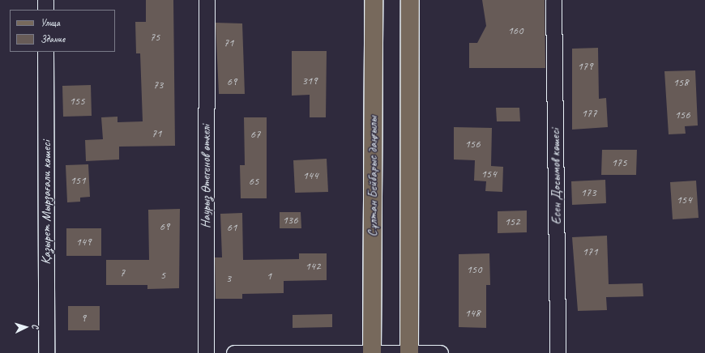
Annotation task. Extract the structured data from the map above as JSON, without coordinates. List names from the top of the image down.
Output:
{
  "streets": {
    "main road": ["Сұлтан Бейбарыс даңғылы"],
    "street": ["Наурыз Өтегенов өткелі", "Есен Досымов көшесі", "Қазырет Мырзағали көшесі"]
  },
  "house_numbers": [
    "160",
    "75",
    "71",
    "179",
    "319",
    "69",
    "158",
    "73",
    "155",
    "177",
    "156",
    "71",
    "67",
    "156",
    "175",
    "154",
    "144",
    "151",
    "65",
    "173",
    "154",
    "136",
    "152",
    "69",
    "61",
    "149",
    "171",
    "142",
    "150",
    "7",
    "5",
    "1",
    "3",
    "148",
    "9"
  ],
  "legend": ["Улица", "Здание"],
  "north": "right"
}
